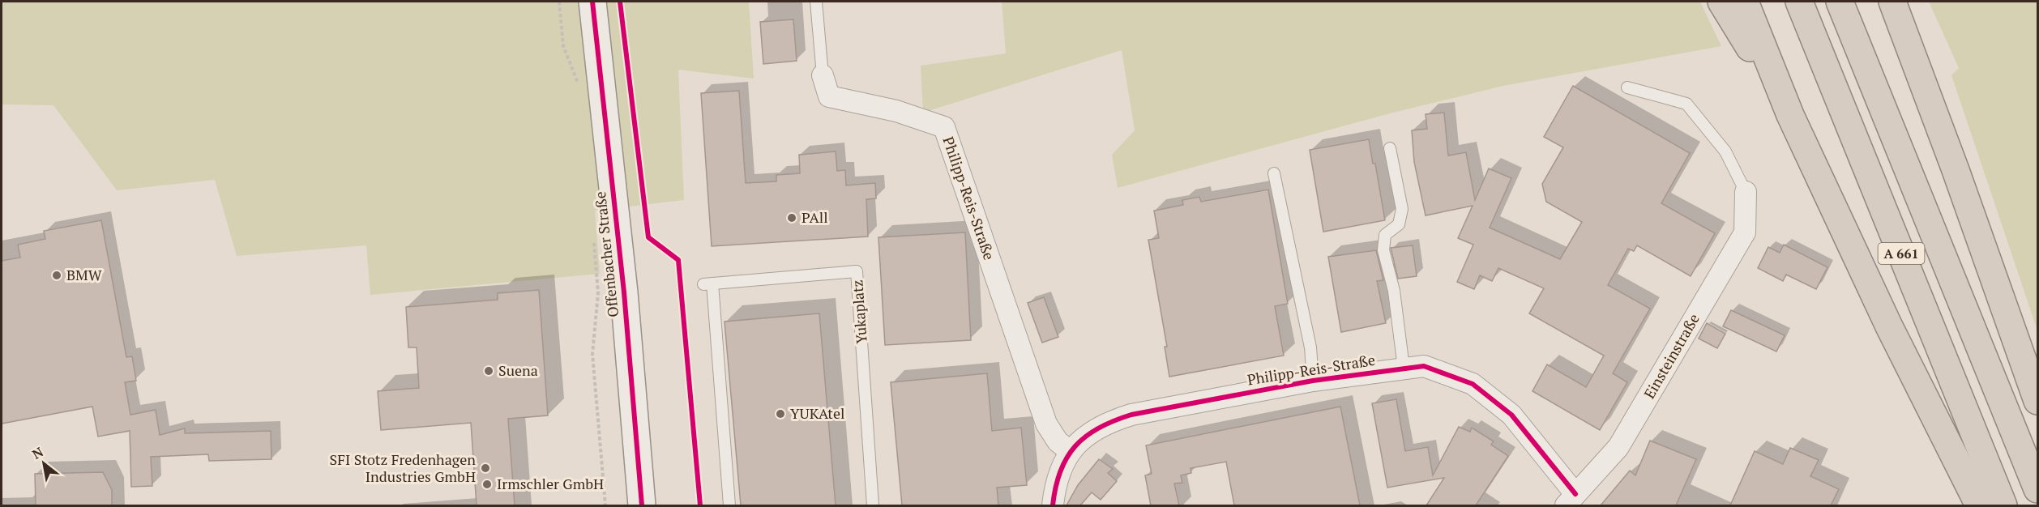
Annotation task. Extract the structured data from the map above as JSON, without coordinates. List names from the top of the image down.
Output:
{
  "streets": {
    "highway": ["A 661"],
    "street": ["Philipp-Reis-Straße", "Offenbacher Straße", "Einsteinstraße"],
    "lane": ["Yukaplatz"]
  },
  "crossings": [
    ["Philipp-Reis-Straße", "Einsteinstraße"]
  ],
  "places": [
    "PAll",
    "BMW",
    "Suena",
    "YUKAtel",
    "SFI Stotz Fredenhagen Industries GmbH",
    "Irmschler GmbH"
  ],
  "north": "top left"
}
